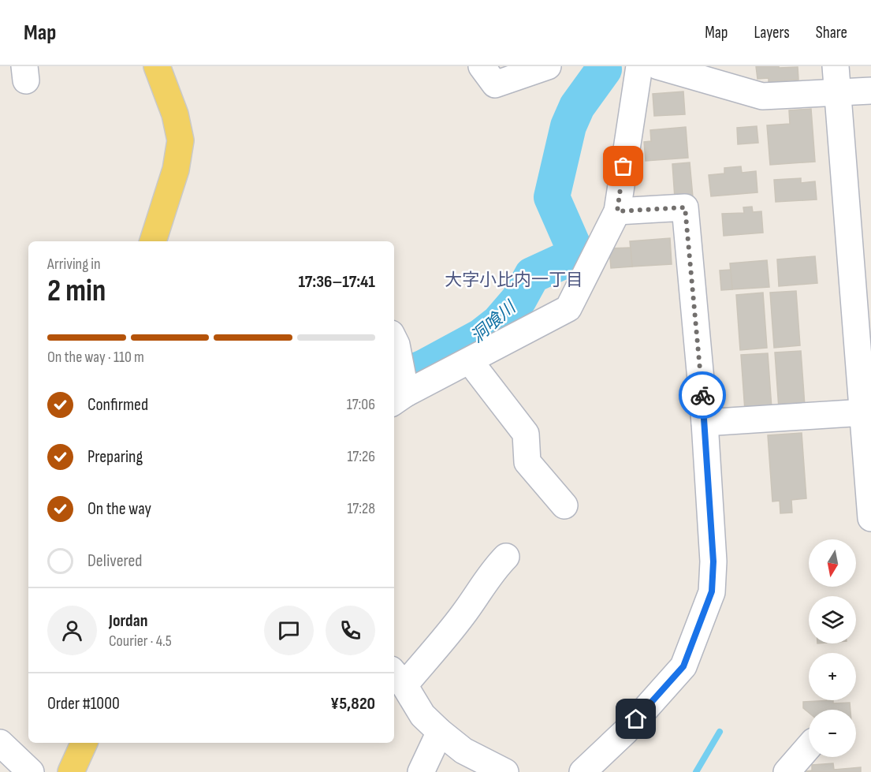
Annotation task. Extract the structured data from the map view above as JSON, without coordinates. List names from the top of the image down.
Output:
{
  "districts": ["大字小比内一丁目"],
  "water": ["洞喰川"],
  "north": "bottom",
  "page": {
    "header": "Map",
    "nav": ["Map", "Layers", "Share"],
    "heading": ["2 min", "Arriving in", "17:36–17:41"],
    "panel": [
      "Jordan",
      "Courier · 4.5",
      "Order #1000",
      "¥5,820"
    ],
    "bar": "On the way · 110 m",
    "list": [
      ["Confirmed", "17:06"],
      ["Preparing", "17:26"],
      ["On the way", "17:28"],
      "Delivered"
    ],
    "map_buttons": ["+", "−"]
  }
}
